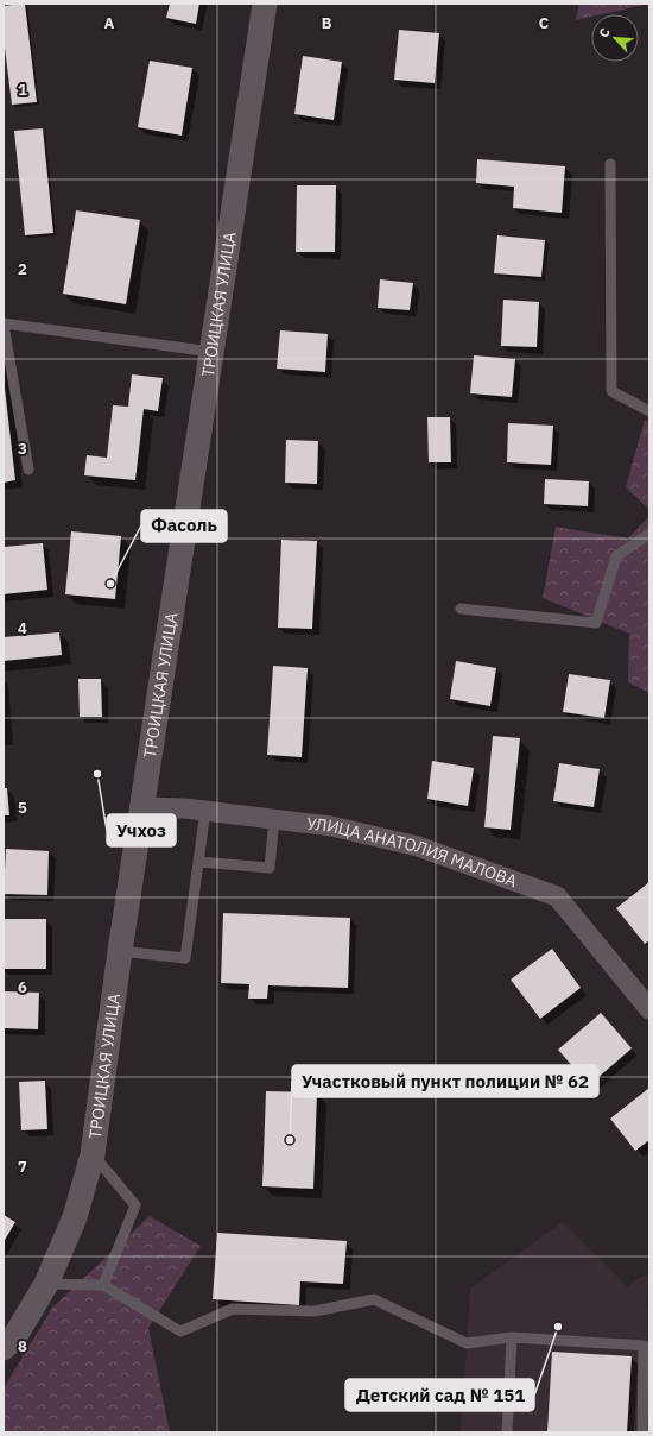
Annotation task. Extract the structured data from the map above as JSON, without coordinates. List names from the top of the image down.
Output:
{
  "streets": {
    "street": ["ТРОИЦКАЯ УЛИЦА", "УЛИЦА АНАТОЛИЯ МАЛОВА"]
  },
  "crossings": [
    ["ТРОИЦКАЯ УЛИЦА", "УЛИЦА АНАТОЛИЯ МАЛОВА"]
  ],
  "places": [
    "Фасоль",
    "Учхоз",
    "Участковый пункт полиции № 62",
    "Детский сад № 151"
  ],
  "north": "top left",
  "grid": {
    "columns": ["A", "B", "C"],
    "rows": [
      "1",
      "2",
      "3",
      "4",
      "5",
      "6",
      "7",
      "8"
    ]
  }
}
